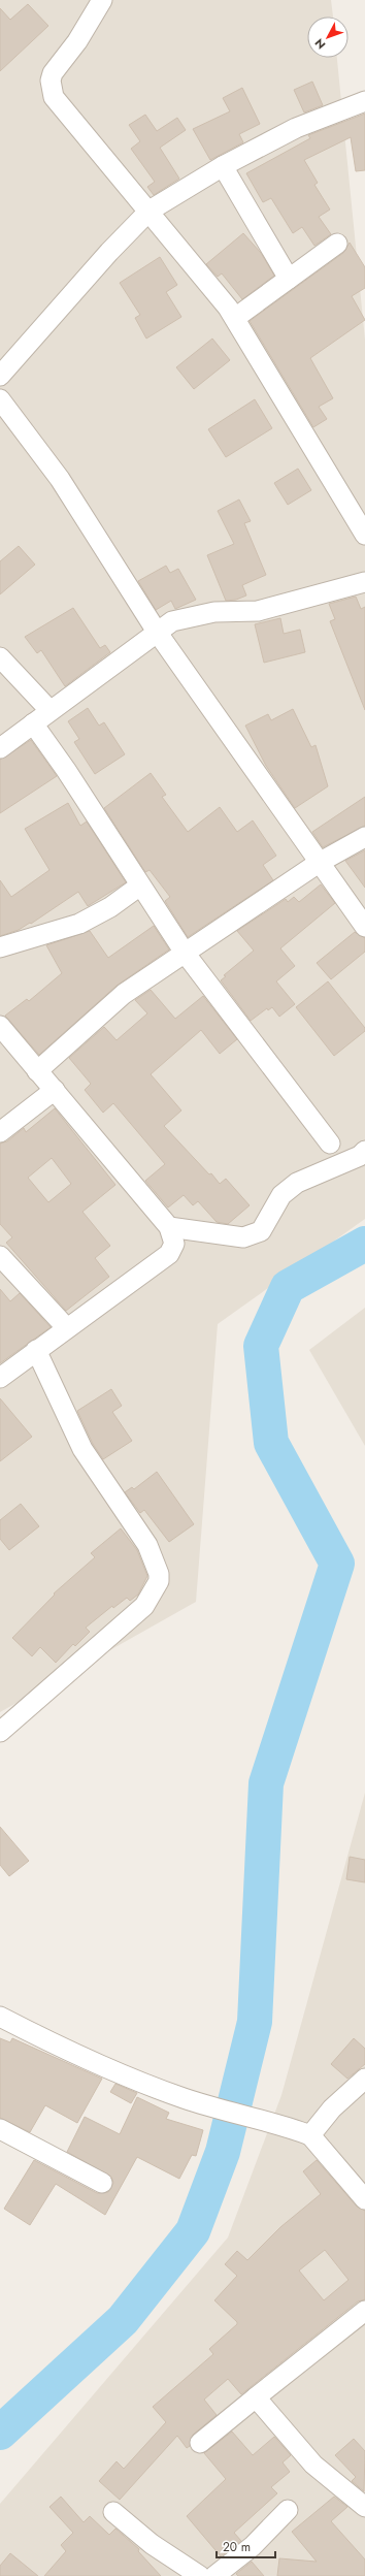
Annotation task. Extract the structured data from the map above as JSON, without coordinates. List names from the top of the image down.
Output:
{
  "scale_bar": "20 m",
  "north": "bottom left"
}
